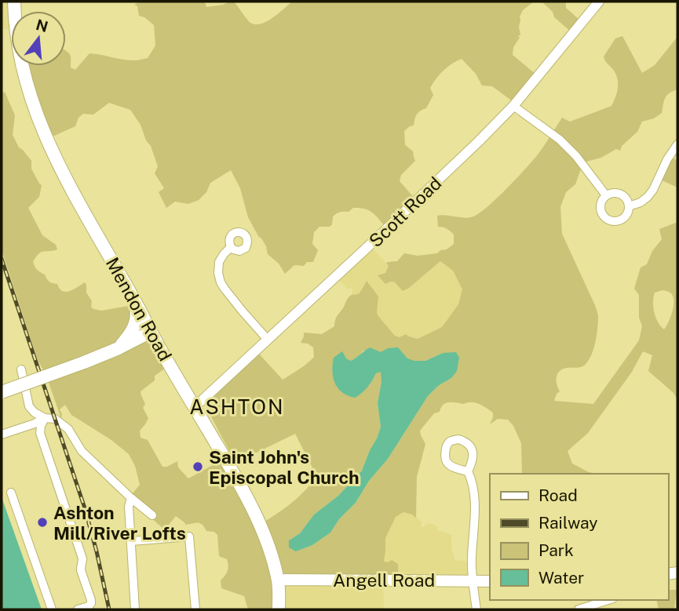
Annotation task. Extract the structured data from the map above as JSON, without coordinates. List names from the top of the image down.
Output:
{
  "streets": {
    "main road": ["Mendon Road", "Angell Road"],
    "street": ["Scott Road"]
  },
  "crossings": [
    ["Scott Road", "Mendon Road"],
    ["Mendon Road", "Angell Road"]
  ],
  "districts": ["ASHTON"],
  "places": ["Saint John's Episcopal Church", "Ashton Mill/River Lofts"],
  "legend": [
    "Road",
    "Railway",
    "Park",
    "Water"
  ],
  "north": "top"
}
